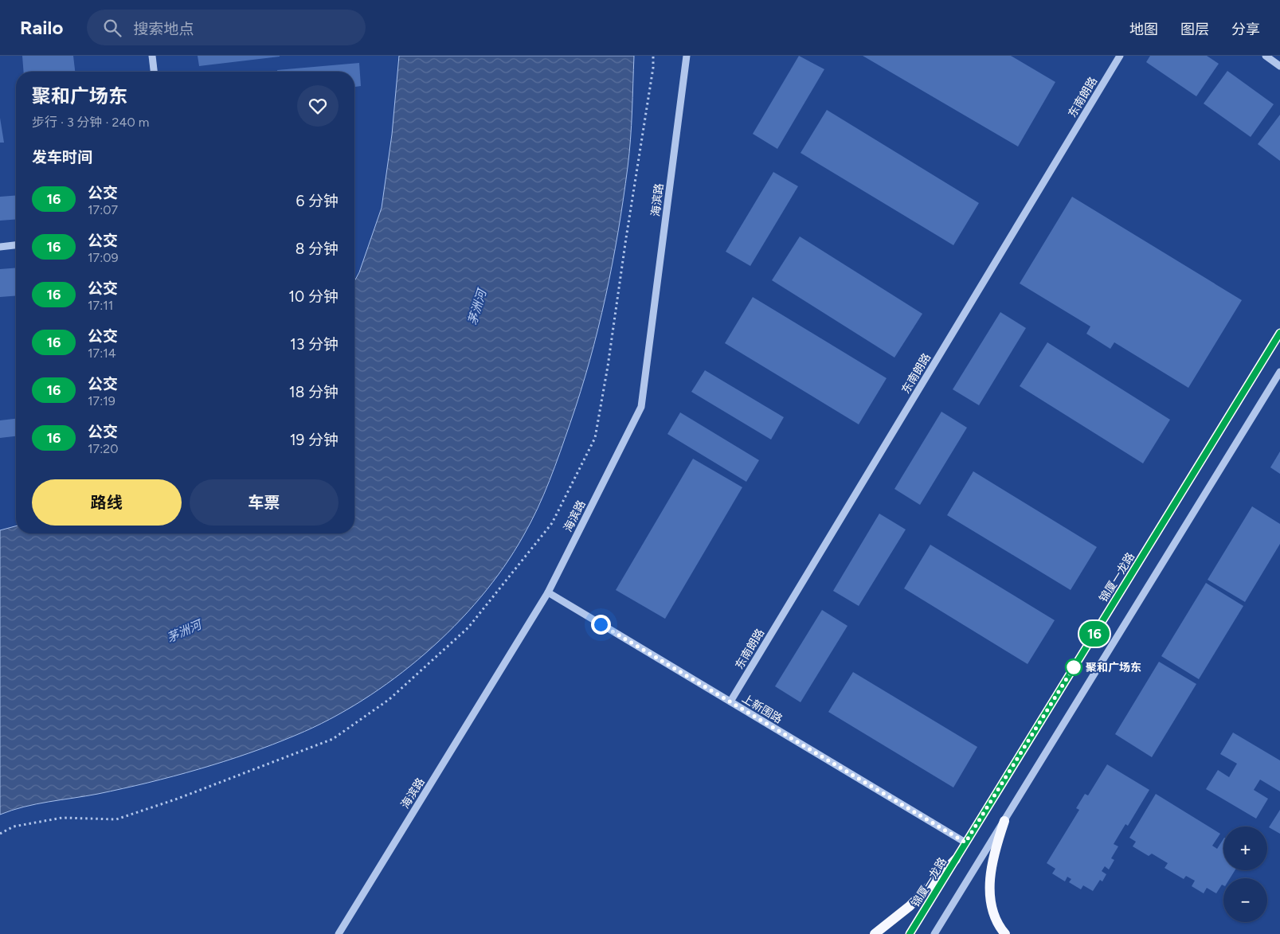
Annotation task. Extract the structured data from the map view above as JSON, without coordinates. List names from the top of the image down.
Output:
{
  "streets": {
    "street": [
      "东南朗路",
      "海滨路",
      "锦厦一龙路",
      "上新围路"
    ]
  },
  "crossings": [
    ["东南朗路", "上新围路"],
    ["海滨路", "上新围路"],
    ["锦厦一龙路", "上新围路"]
  ],
  "water": ["茅洲河"],
  "places": ["聚和广场东"],
  "lines": ["bus line 16"],
  "page": {
    "header": "Railo",
    "search": "搜索地点",
    "nav": ["地图", "图层", "分享"],
    "on_map": "16",
    "heading": [
      ["聚和广场东", "步行 · 3 分钟 · 240 m"],
      "发车时间"
    ],
    "list": [
      {
        "mark": "16",
        "name": "公交",
        "note": "17:07",
        "value": "6 分钟"
      },
      {
        "mark": "16",
        "name": "公交",
        "note": "17:09",
        "value": "8 分钟"
      },
      {
        "mark": "16",
        "name": "公交",
        "note": "17:11",
        "value": "10 分钟"
      },
      {
        "mark": "16",
        "name": "公交",
        "note": "17:14",
        "value": "13 分钟"
      },
      {
        "mark": "16",
        "name": "公交",
        "note": "17:19",
        "value": "18 分钟"
      },
      {
        "mark": "16",
        "name": "公交",
        "note": "17:20",
        "value": "19 分钟"
      }
    ],
    "buttons": ["路线", "车票"],
    "map_buttons": ["+", "−"]
  }
}
